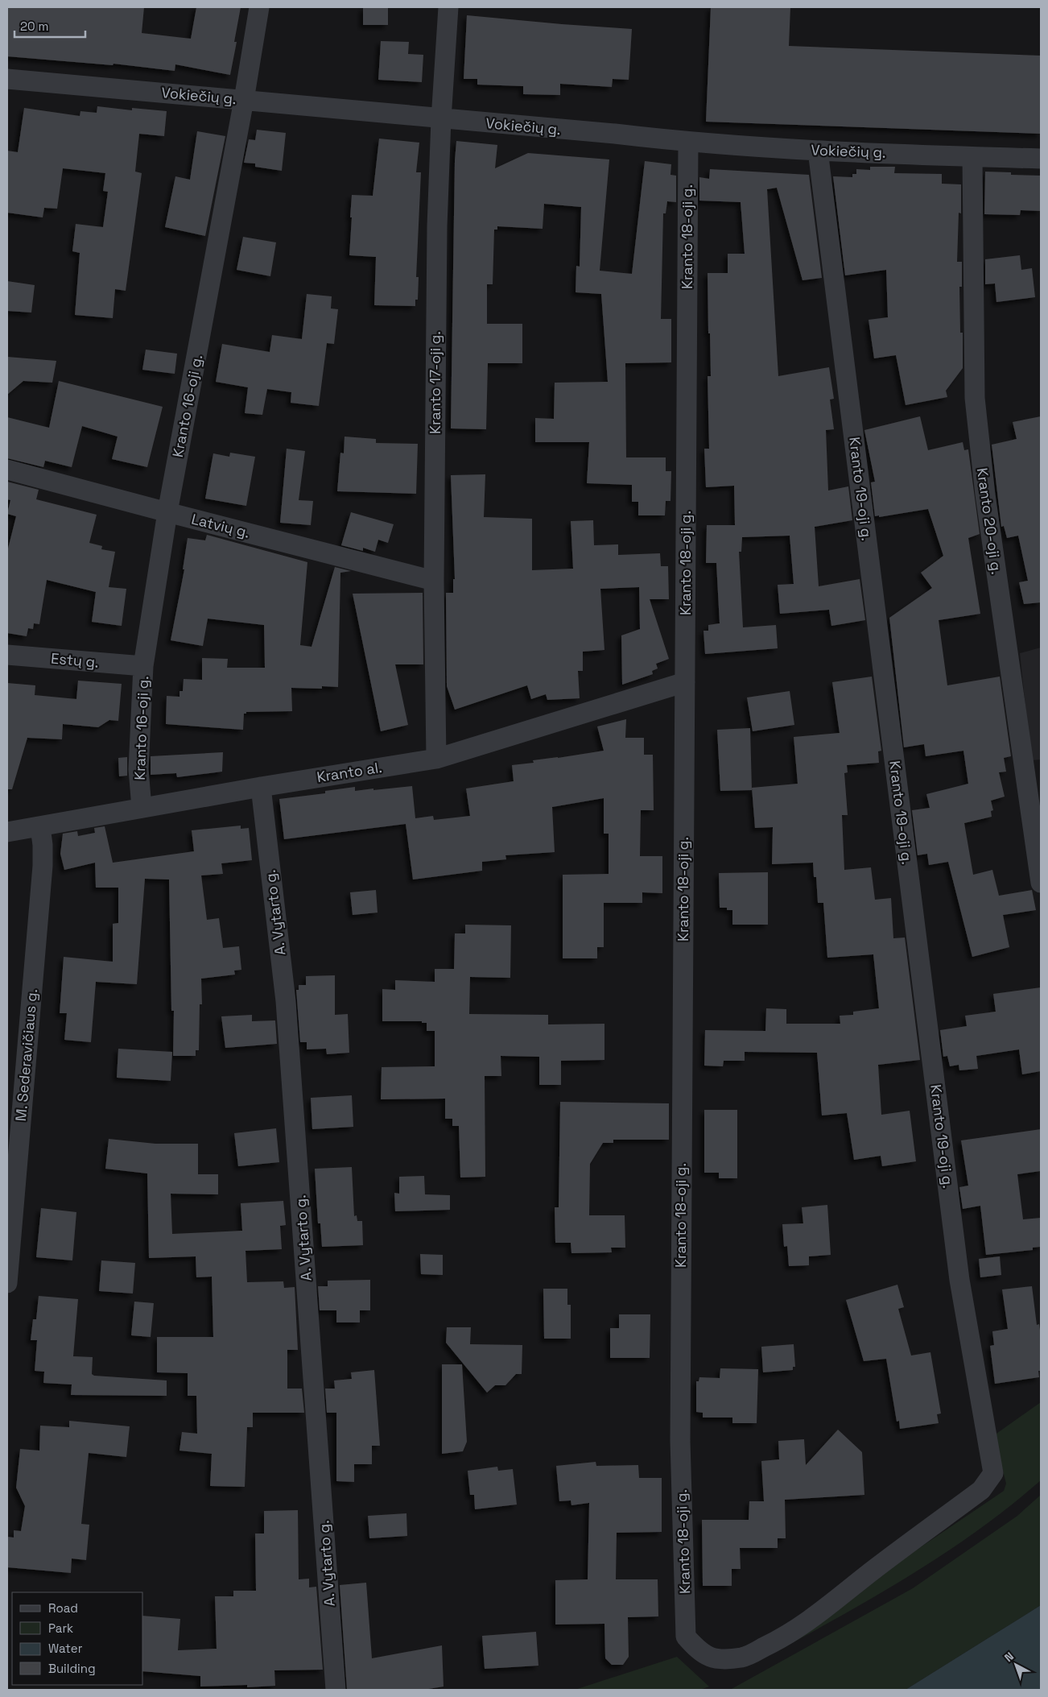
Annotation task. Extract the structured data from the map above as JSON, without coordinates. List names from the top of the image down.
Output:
{
  "streets": {
    "street": [
      "Vokiečių g.",
      "Kranto 18-oji g.",
      "Kranto 17-oji g.",
      "Kranto 16-oji g.",
      "Kranto 19-oji g.",
      "Kranto 20-oji g.",
      "Latvių g.",
      "Estų g.",
      "Kranto al.",
      "A. Vytarto g.",
      "M. Sederavičiaus g."
    ]
  },
  "crossings": [
    ["Vokiečių g.", "Kranto 18-oji g."],
    ["Vokiečių g.", "Kranto 17-oji g."],
    ["Vokiečių g.", "Kranto 16-oji g."],
    ["Vokiečių g.", "Kranto 19-oji g."],
    ["Vokiečių g.", "Kranto 20-oji g."],
    ["Kranto 18-oji g.", "Kranto 19-oji g."],
    ["Kranto 18-oji g.", "Kranto al."],
    ["Kranto 17-oji g.", "Latvių g."],
    ["Kranto 17-oji g.", "Kranto al."],
    ["Kranto 16-oji g.", "Latvių g."],
    ["Kranto 16-oji g.", "Estų g."],
    ["Kranto 16-oji g.", "Kranto al."],
    ["Kranto al.", "A. Vytarto g."],
    ["Kranto al.", "M. Sederavičiaus g."]
  ],
  "legend": [
    "Road",
    "Park",
    "Water",
    "Building"
  ],
  "scale_bar": "20 m",
  "north": "top left"
}
